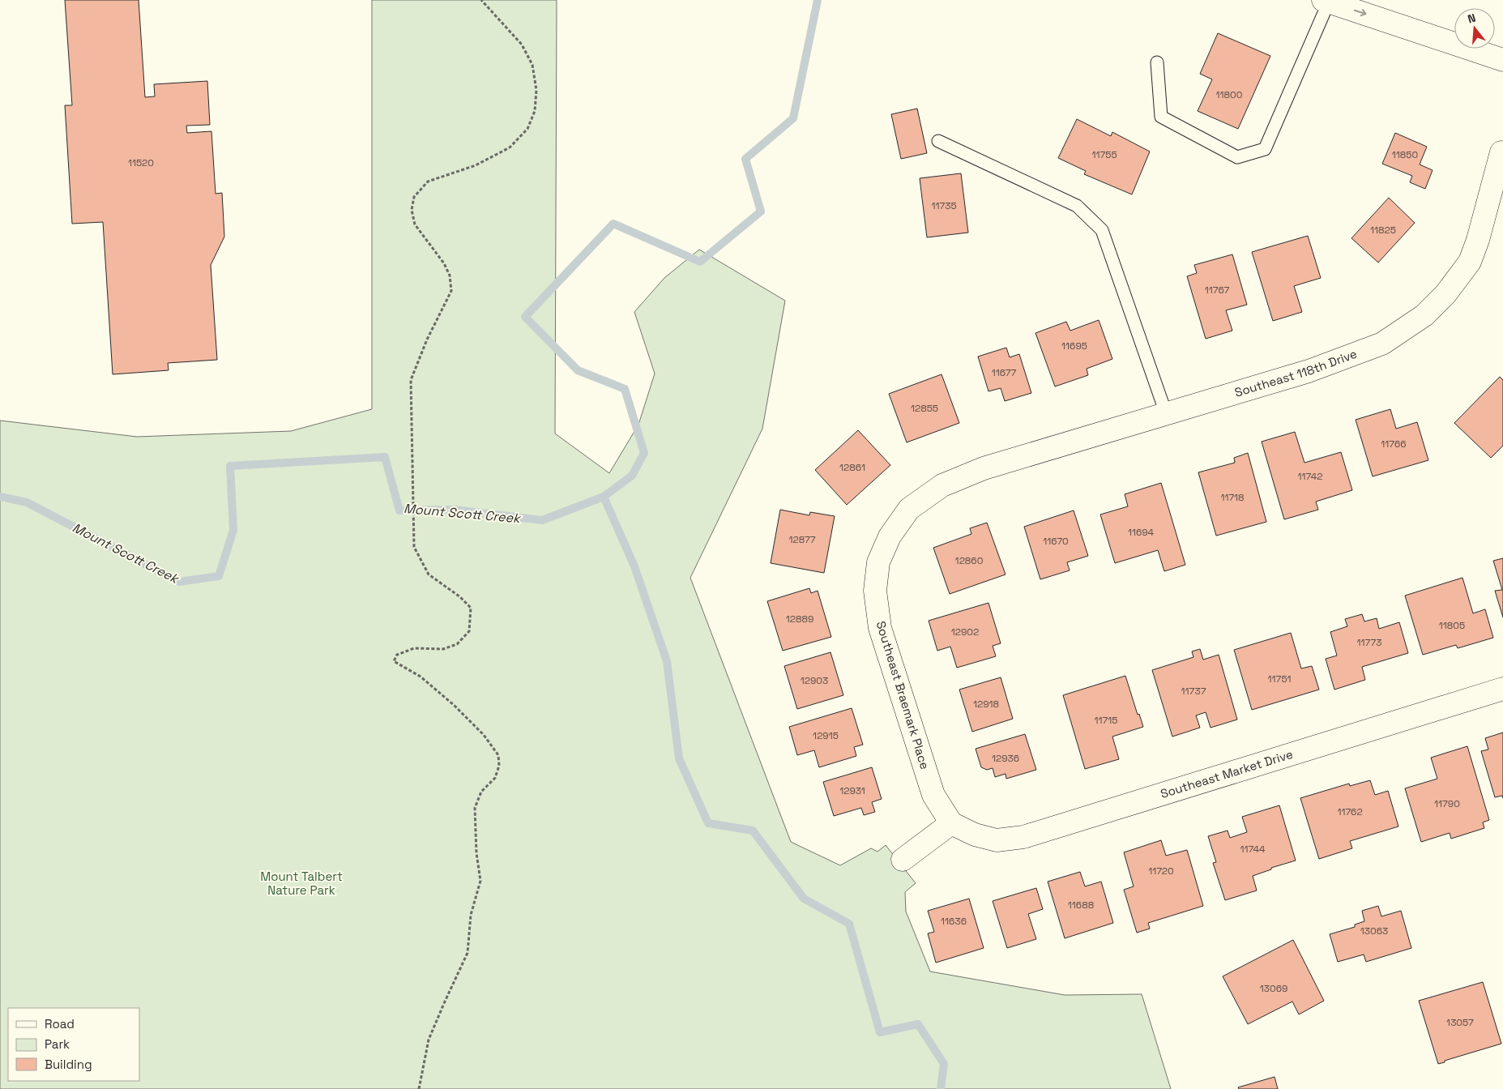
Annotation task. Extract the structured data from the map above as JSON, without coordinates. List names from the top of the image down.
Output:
{
  "streets": {
    "street": ["Southeast 118th Drive", "Southeast Braemark Place", "Southeast Market Drive"]
  },
  "crossings": [
    ["Southeast 118th Drive", "Southeast Braemark Place"],
    ["Southeast Braemark Place", "Southeast Market Drive"]
  ],
  "water": ["Mount Scott Creek"],
  "parks": ["Mount Talbert Nature Park"],
  "house_numbers": [
    "11800",
    "11755",
    "11850",
    "11520",
    "11735",
    "11825",
    "11767",
    "11695",
    "11677",
    "12855",
    "11766",
    "12861",
    "11742",
    "11718",
    "11694",
    "12877",
    "11670",
    "12860",
    "12889",
    "11805",
    "12902",
    "11773",
    "11751",
    "12903",
    "11737",
    "12918",
    "11715",
    "12915",
    "12936",
    "12931",
    "11790",
    "11762",
    "11744",
    "11720",
    "11688",
    "11636",
    "13063",
    "13069",
    "13057"
  ],
  "legend": ["Road", "Park", "Building"],
  "north": "top"
}
